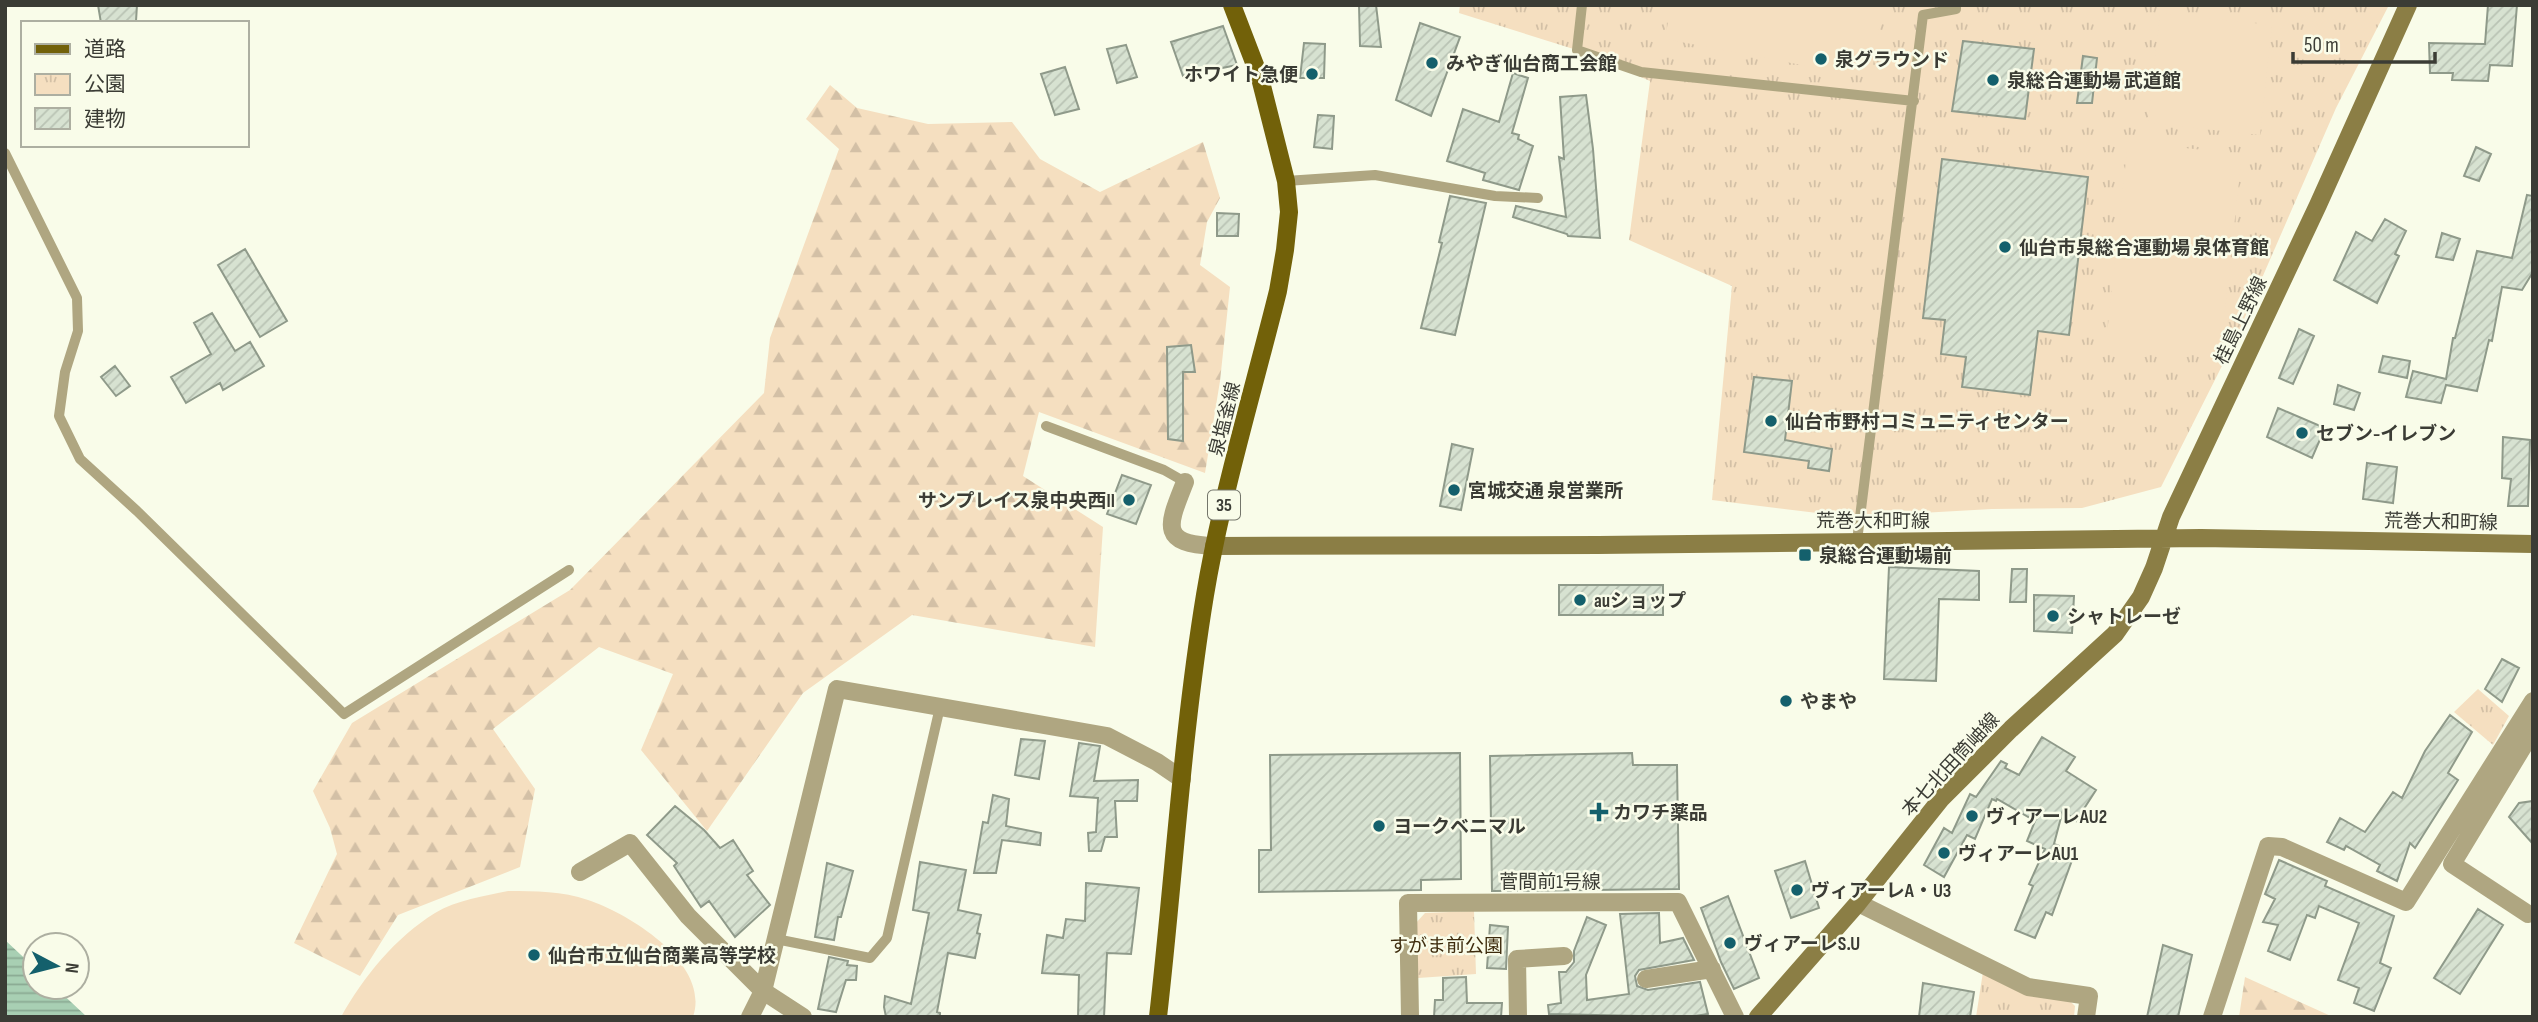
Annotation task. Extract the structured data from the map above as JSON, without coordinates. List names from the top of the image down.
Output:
{
  "streets": {
    "main road": ["泉塩釜線", "35"],
    "street": [
      "桂島上野線",
      "荒巻大和町線",
      "本七北田筒岫線",
      "菅間前1号線"
    ]
  },
  "crossings": [
    ["桂島上野線", "荒巻大和町線"],
    ["桂島上野線", "本七北田筒岫線"],
    ["泉塩釜線", "荒巻大和町線"],
    ["荒巻大和町線", "本七北田筒岫線"]
  ],
  "parks": ["すがま前公園"],
  "places": {
    "other": [
      "泉グラウンド",
      "みやぎ仙台商工会館",
      "ホワイト急便",
      "泉総合運動場 武道館",
      "仙台市泉総合運動場 泉体育館",
      "仙台市野村コミュニティセンター",
      "セブン-イレブン",
      "宮城交通 泉営業所",
      "サンプレイス泉中央西II",
      "auショップ",
      "シャトレーゼ",
      "やまや",
      "ヴィアーレAU2",
      "ヨークベニマル",
      "ヴィアーレAU1",
      "ヴィアーレA・U3",
      "ヴィアーレS.U",
      "仙台市立仙台商業高等学校"
    ],
    "transit": ["泉総合運動場前"],
    "health": ["カワチ薬品"]
  },
  "legend": ["道路", "公園", "建物"],
  "scale_bar": "50 m",
  "north": "right"
}
